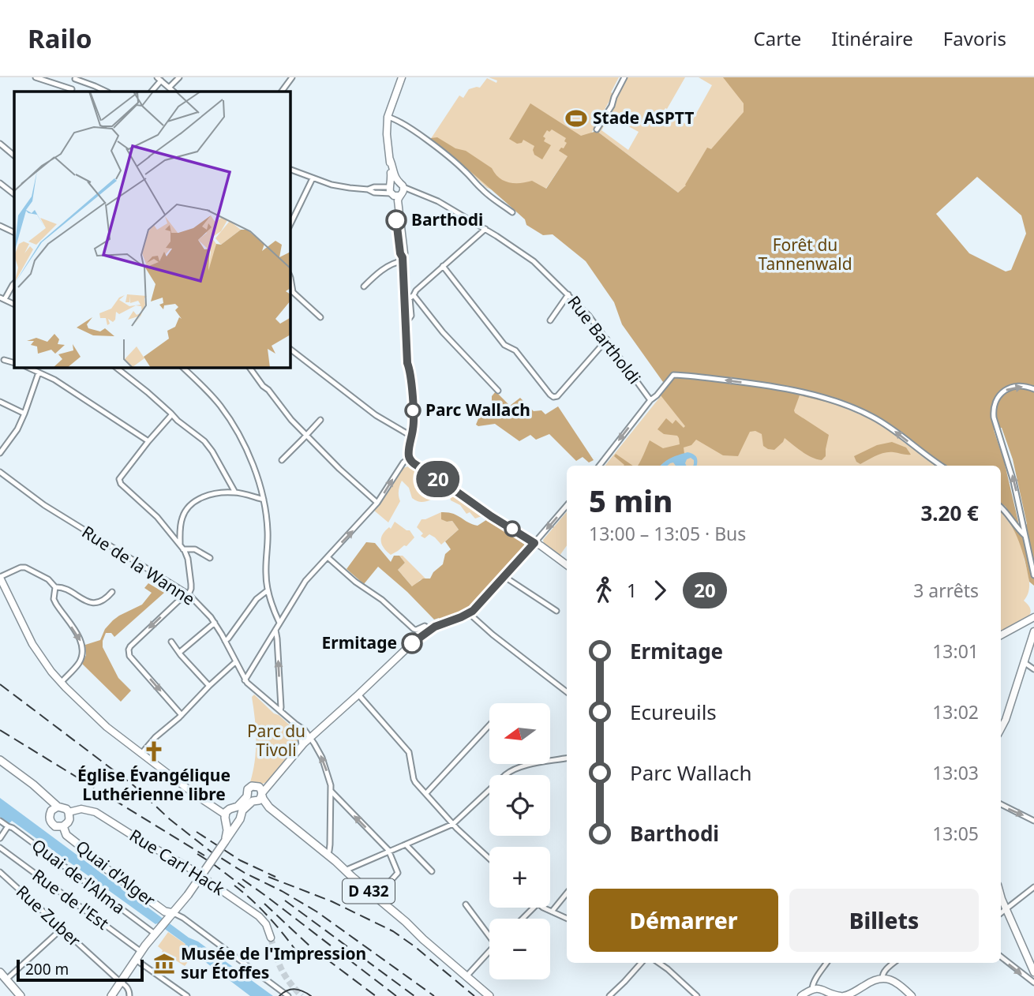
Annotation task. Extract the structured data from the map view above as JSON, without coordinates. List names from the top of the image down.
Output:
{
  "streets": {
    "main road": ["Rue Carl Hack", "Quai d'Alger", "D 432"],
    "street": [
      "Rue Bartholdi",
      "Rue de la Wanne",
      "Quai de l'Alma",
      "Rue de l'Est",
      "Rue Zuber"
    ]
  },
  "crossings": [
    ["Rue Carl Hack", "Quai d'Alger"]
  ],
  "parks": ["Forêt du Tannenwald", "Parc du Tivoli"],
  "places": {
    "sports": ["Stade ASPTT"],
    "other": ["Barthodi", "Parc Wallach", "Ermitage"],
    "church": ["Église Évangélique Luthérienne libre"],
    "museum": ["Musée de l'Impression sur Étoffes"]
  },
  "lines": ["bus line 20"],
  "scale_bar": "200 m",
  "north": "left",
  "page": {
    "header": "Railo",
    "nav": ["Carte", "Itinéraire", "Favoris"],
    "on_map": "20",
    "heading": ["5 min", "13:00 – 13:05 · Bus", "3.20 €"],
    "legs": ["1", "20", "3 arrêts"],
    "list": [
      {
        "name": "Ermitage",
        "value": "13:01"
      },
      {
        "name": "Ecureuils",
        "value": "13:02"
      },
      {
        "name": "Parc Wallach",
        "value": "13:03"
      },
      {
        "name": "Barthodi",
        "value": "13:05"
      }
    ],
    "map_buttons": ["+", "−"],
    "buttons": ["Démarrer", "Billets"],
    "scale": "200 m"
  }
}
